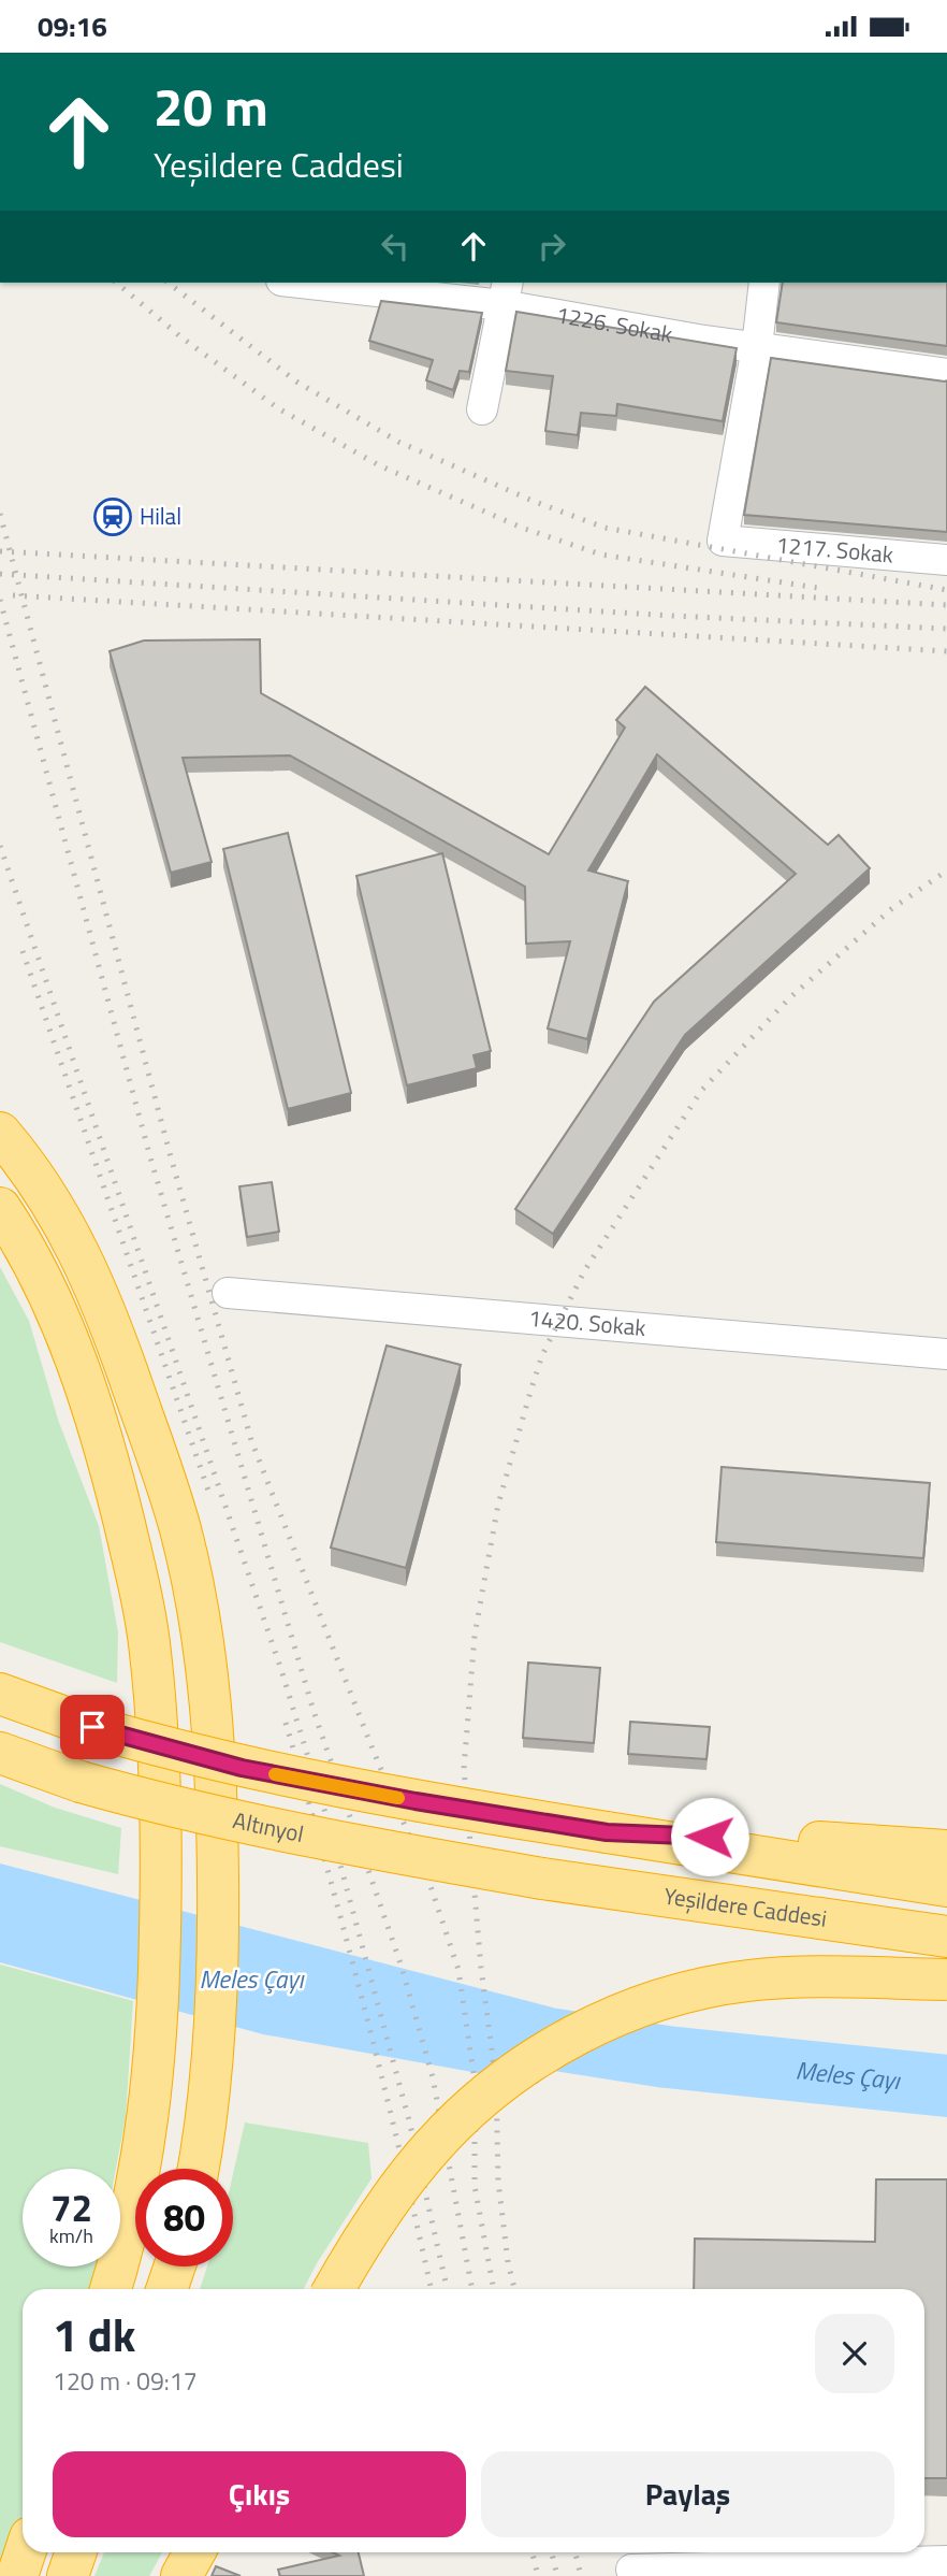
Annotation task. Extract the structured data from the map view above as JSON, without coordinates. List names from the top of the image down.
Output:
{
  "streets": {
    "highway": ["Altınyol", "Yeşildere Caddesi"],
    "street": ["1226. Sokak", "1217. Sokak", "1420. Sokak"]
  },
  "crossings": [
    ["1226. Sokak", "1217. Sokak"],
    ["Altınyol", "Yeşildere Caddesi"]
  ],
  "water": ["Meles Çayı"],
  "places": {
    "station": ["Hilal"]
  },
  "page": {
    "status": "09:16",
    "turn": ["20 m", "Yeşildere Caddesi"],
    "speed": "72 km/h",
    "limit": "80",
    "heading": ["1 dk", "120 m · 09:17"],
    "buttons": ["Çıkış", "Paylaş"]
  }
}
